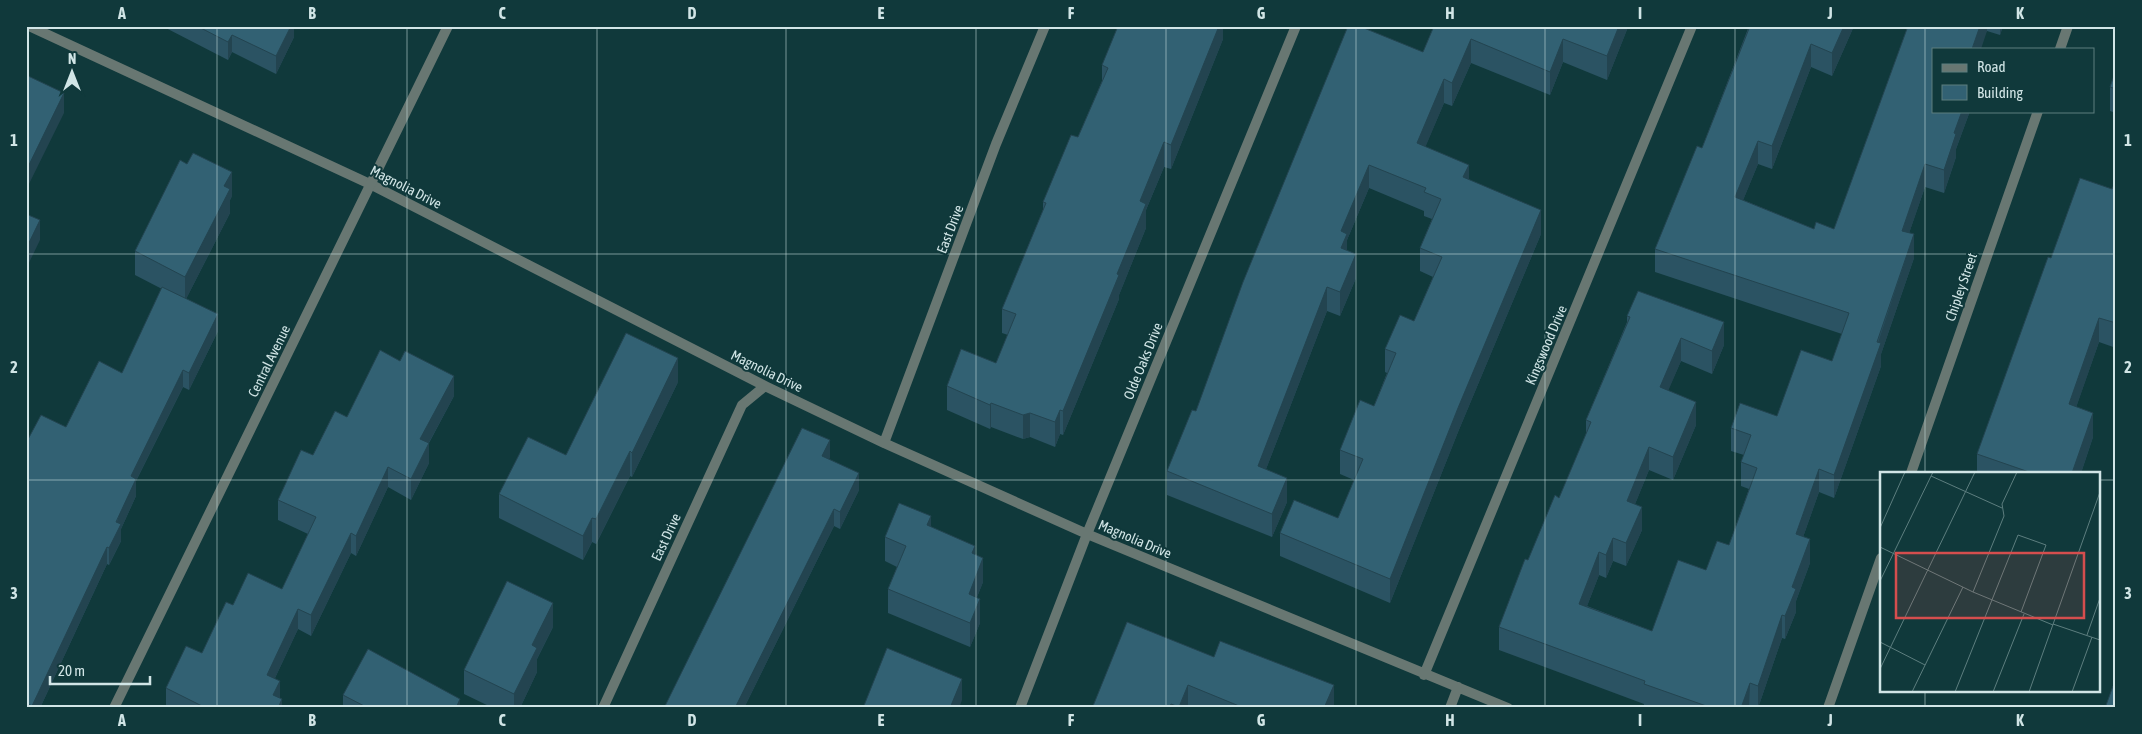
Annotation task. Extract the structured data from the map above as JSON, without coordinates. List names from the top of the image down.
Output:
{
  "streets": {
    "street": [
      "Magnolia Drive",
      "East Drive",
      "Chipley Street",
      "Kingswood Drive",
      "Central Avenue",
      "Olde Oaks Drive"
    ]
  },
  "crossings": [
    ["Magnolia Drive", "East Drive"],
    ["Magnolia Drive", "Kingswood Drive"],
    ["Magnolia Drive", "Central Avenue"],
    ["Magnolia Drive", "Olde Oaks Drive"]
  ],
  "legend": ["Road", "Building"],
  "scale_bar": "20 m",
  "north": "top",
  "grid": {
    "columns": [
      "A",
      "B",
      "C",
      "D",
      "E",
      "F",
      "G",
      "H",
      "I",
      "J",
      "K"
    ],
    "rows": ["1", "2", "3"]
  }
}
